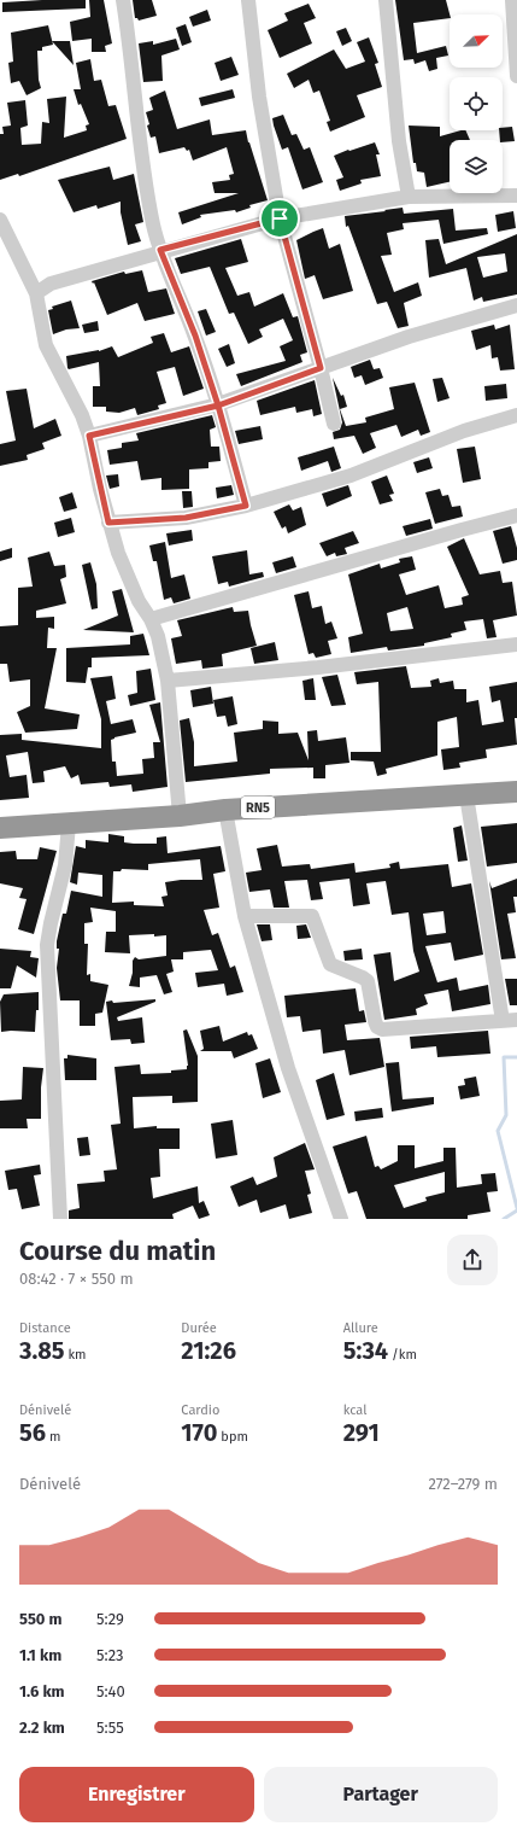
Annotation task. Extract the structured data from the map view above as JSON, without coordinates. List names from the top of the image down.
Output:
{
  "streets": {
    "highway": ["RN5"]
  },
  "north": "top right",
  "page": {
    "heading": ["Course du matin", "08:42 · 7 × 550 m"],
    "stats": [
      ["Distance", "3.85 km"],
      ["Durée", "21:26"],
      ["Allure", "5:34 /km"],
      ["Dénivelé", "56 m"],
      ["Cardio", "170 bpm"],
      ["kcal", "291"]
    ],
    "chart": ["Dénivelé", "272–279 m"],
    "list": [
      {
        "name": "550 m",
        "note": "5:29"
      },
      {
        "name": "1.1 km",
        "note": "5:23"
      },
      {
        "name": "1.6 km",
        "note": "5:40"
      },
      {
        "name": "2.2 km",
        "note": "5:55"
      }
    ],
    "buttons": ["Enregistrer", "Partager"]
  }
}
